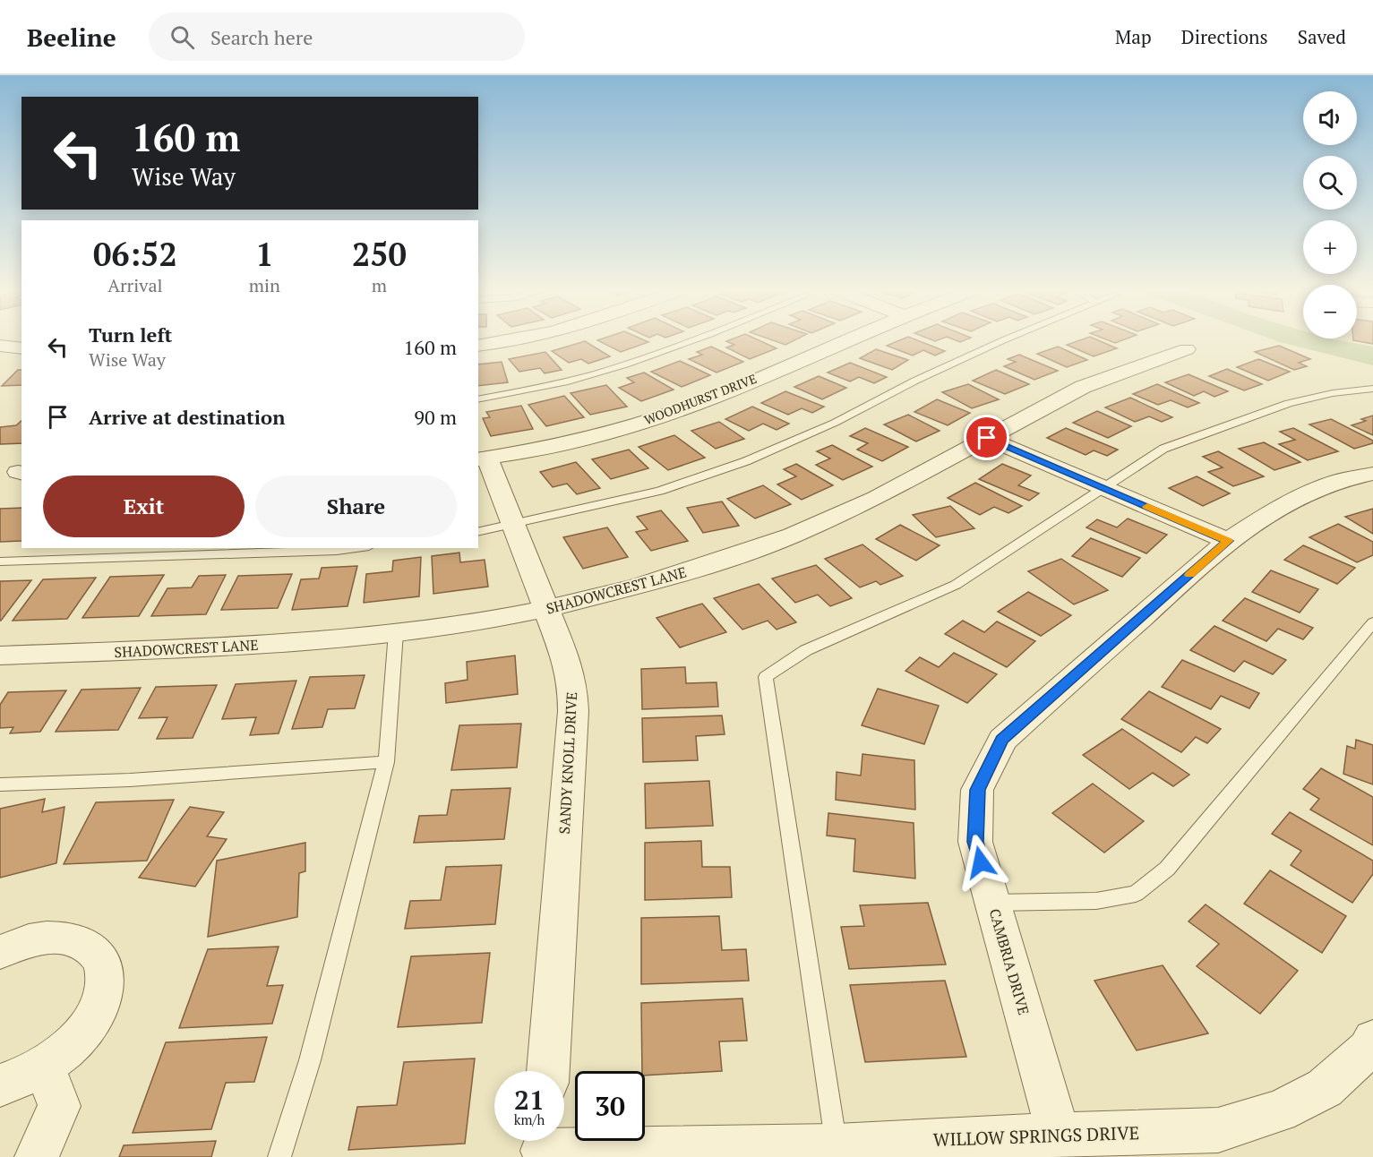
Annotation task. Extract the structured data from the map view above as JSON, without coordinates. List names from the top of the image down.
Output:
{
  "streets": {
    "street": [
      "WOODHURST DRIVE",
      "SHADOWCREST LANE",
      "SANDY KNOLL DRIVE",
      "CAMBRIA DRIVE",
      "WILLOW SPRINGS DRIVE"
    ]
  },
  "crossings": [
    ["WOODHURST DRIVE", "SANDY KNOLL DRIVE"],
    ["SHADOWCREST LANE", "SANDY KNOLL DRIVE"],
    ["CAMBRIA DRIVE", "WILLOW SPRINGS DRIVE"]
  ],
  "page": {
    "header": "Beeline",
    "search": "Search here",
    "nav": ["Map", "Directions", "Saved"],
    "map_buttons": ["+", "−"],
    "turn": ["160 m", "Wise Way"],
    "eta": [
      "06:52",
      "Arrival",
      "1",
      "min",
      "250",
      "m"
    ],
    "list": [
      {
        "name": "Turn left",
        "note": "Wise Way",
        "value": "160 m"
      },
      {
        "name": "Arrive at destination",
        "value": "90 m"
      }
    ],
    "buttons": ["Exit", "Share"],
    "speed": "21 km/h",
    "limit": "30"
  }
}
